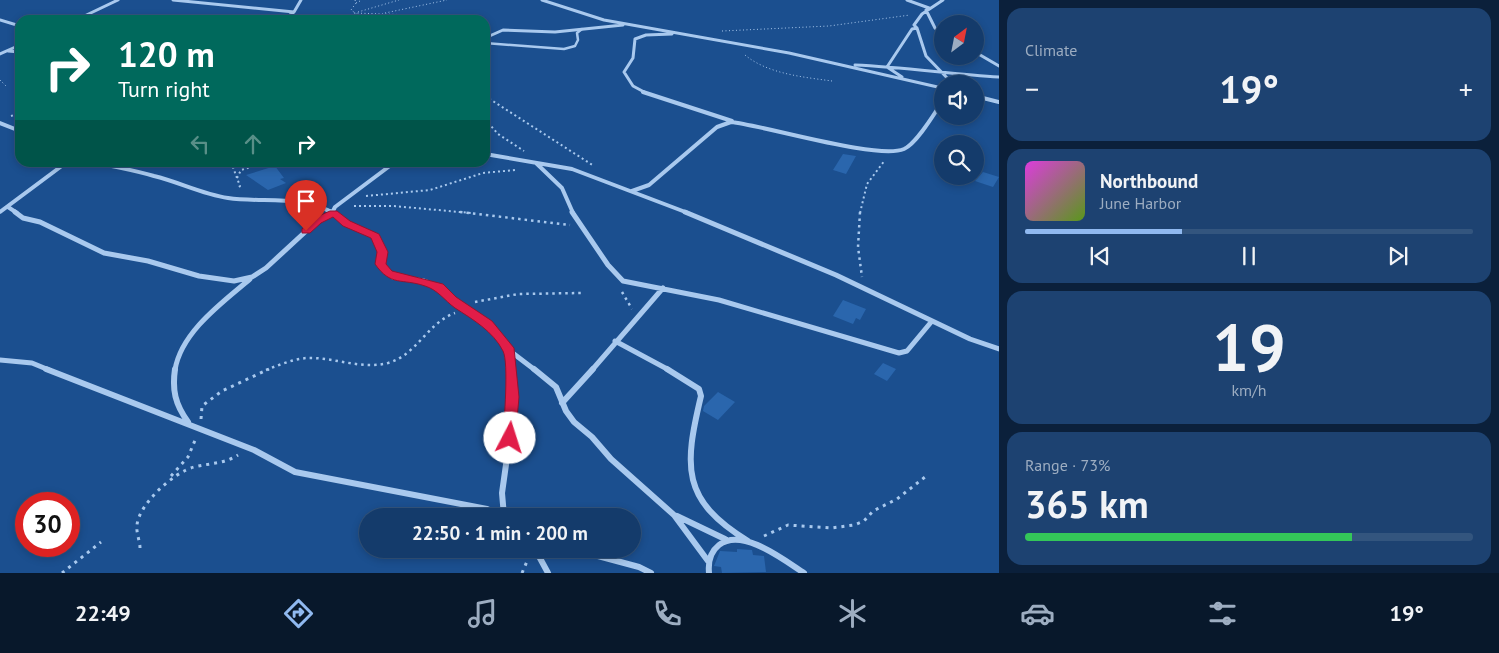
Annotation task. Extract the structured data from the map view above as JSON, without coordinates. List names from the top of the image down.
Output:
{
  "north": "top right",
  "page": {
    "tile": [
      "Climate",
      ["19", "km/h"],
      ["Range · 73%", "365 km"]
    ],
    "turn": ["120 m", "Turn right"],
    "heat": ["−", "19°", "+"],
    "song": ["Northbound", "June Harbor"],
    "limit": "30",
    "trip": "22:50 · 1 min · 200 m",
    "tabs": ["22:49", "19°"]
  }
}
